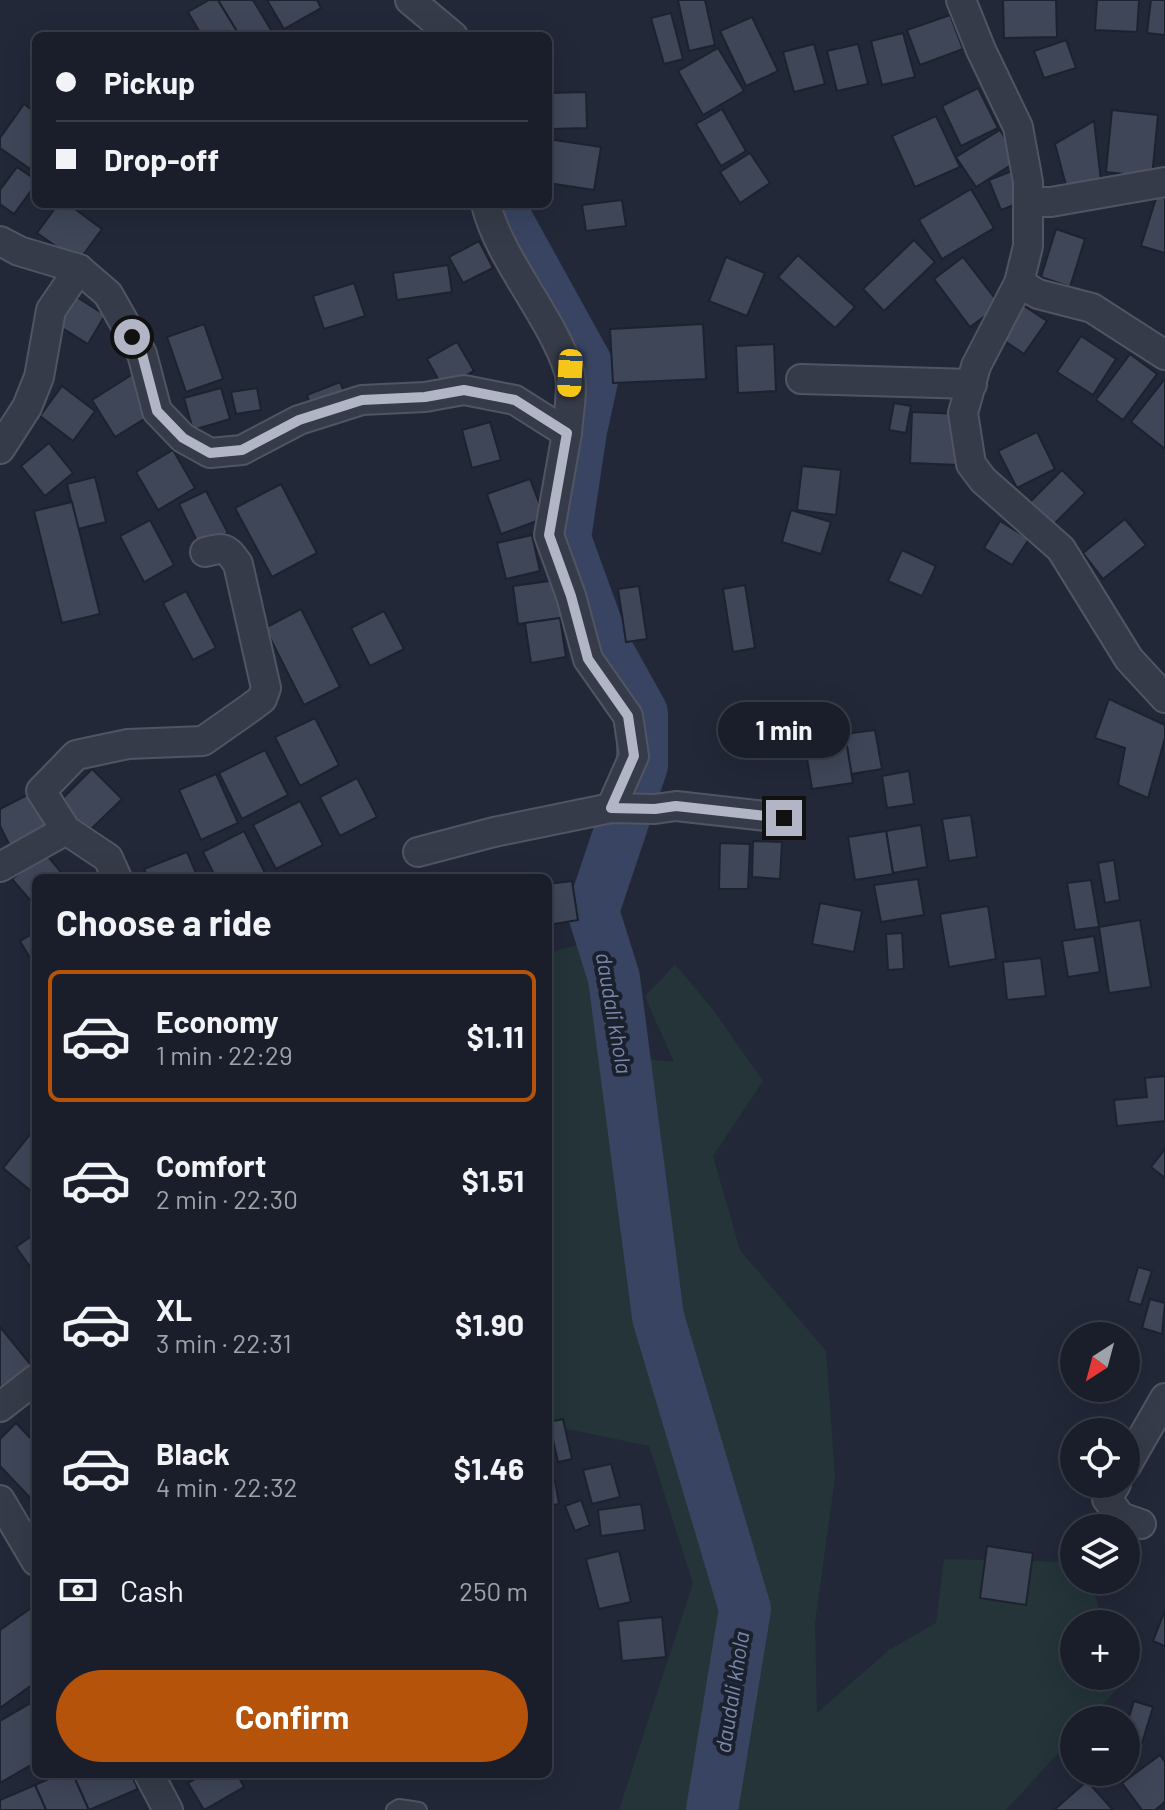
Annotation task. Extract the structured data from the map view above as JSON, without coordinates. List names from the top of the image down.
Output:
{
  "water": ["daudali khola"],
  "north": "bottom left",
  "page": {
    "banner": ["Pickup", "Drop-off"],
    "bubble": "1 min",
    "heading": "Choose a ride",
    "list": [
      {
        "name": "Economy",
        "note": "1 min · 22:29",
        "value": "$1.11"
      },
      {
        "name": "Comfort",
        "note": "2 min · 22:30",
        "value": "$1.51"
      },
      {
        "name": "XL",
        "note": "3 min · 22:31",
        "value": "$1.90"
      },
      {
        "name": "Black",
        "note": "4 min · 22:32",
        "value": "$1.46"
      }
    ],
    "map_buttons": ["+", "−"],
    "pay": ["Cash", "250 m"],
    "buttons": "Confirm"
  }
}
